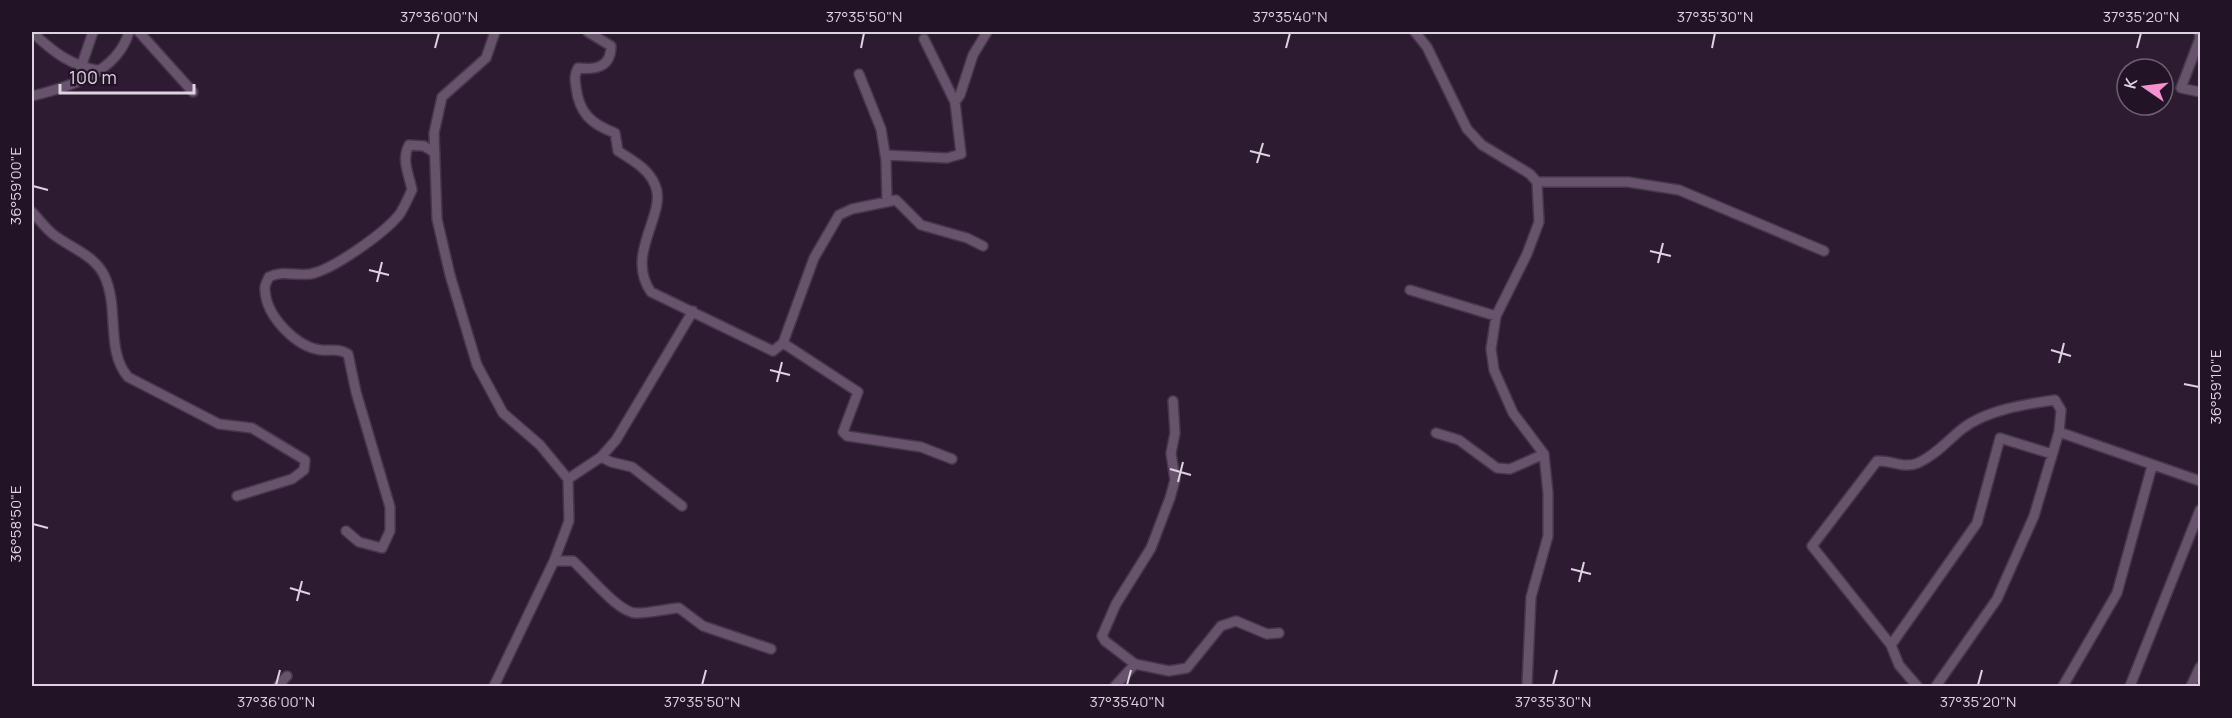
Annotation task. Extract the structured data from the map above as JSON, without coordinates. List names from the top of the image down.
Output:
{
  "scale_bar": "100 m",
  "north": "left",
  "coordinates": [
    "37°36'00\"N",
    "37°35'50\"N",
    "37°35'40\"N",
    "37°35'30\"N",
    "37°35'20\"N",
    "36°59'00\"E",
    "36°59'10\"E",
    "36°58'50\"E"
  ]
}
